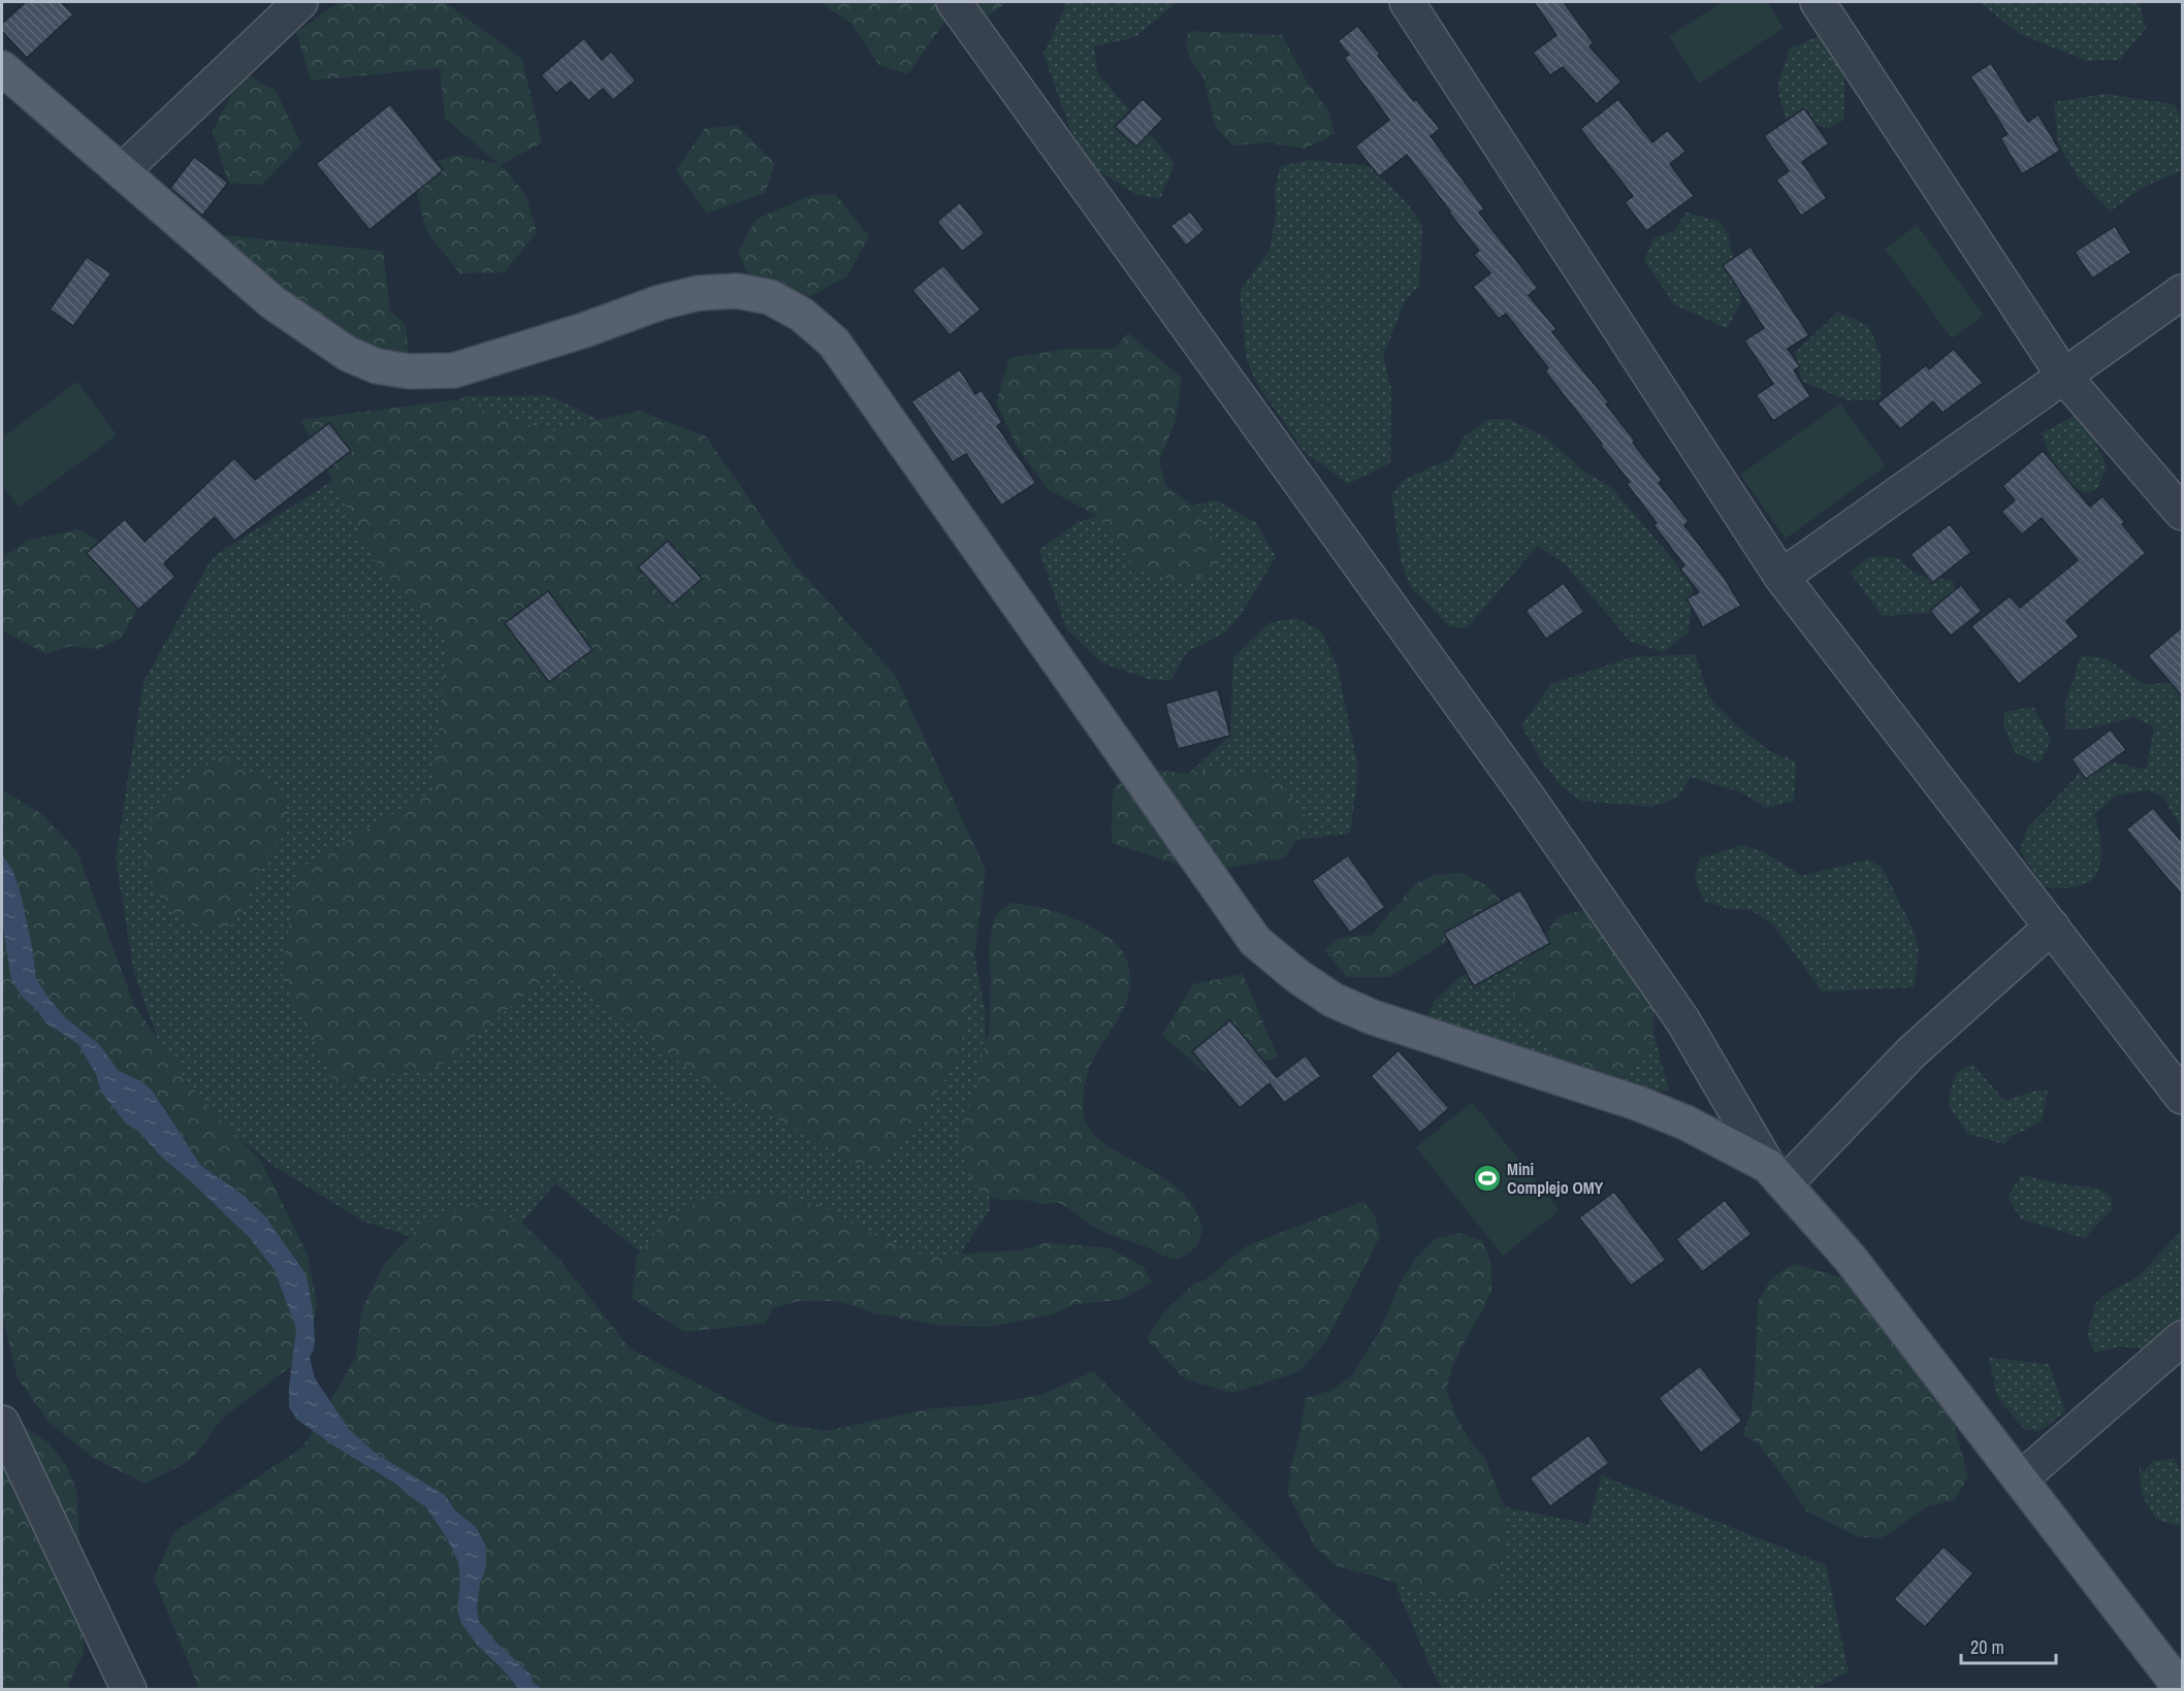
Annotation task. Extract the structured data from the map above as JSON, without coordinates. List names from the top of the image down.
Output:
{
  "places": {
    "sports": ["Mini Complejo OMY"]
  },
  "scale_bar": "20 m"
}
